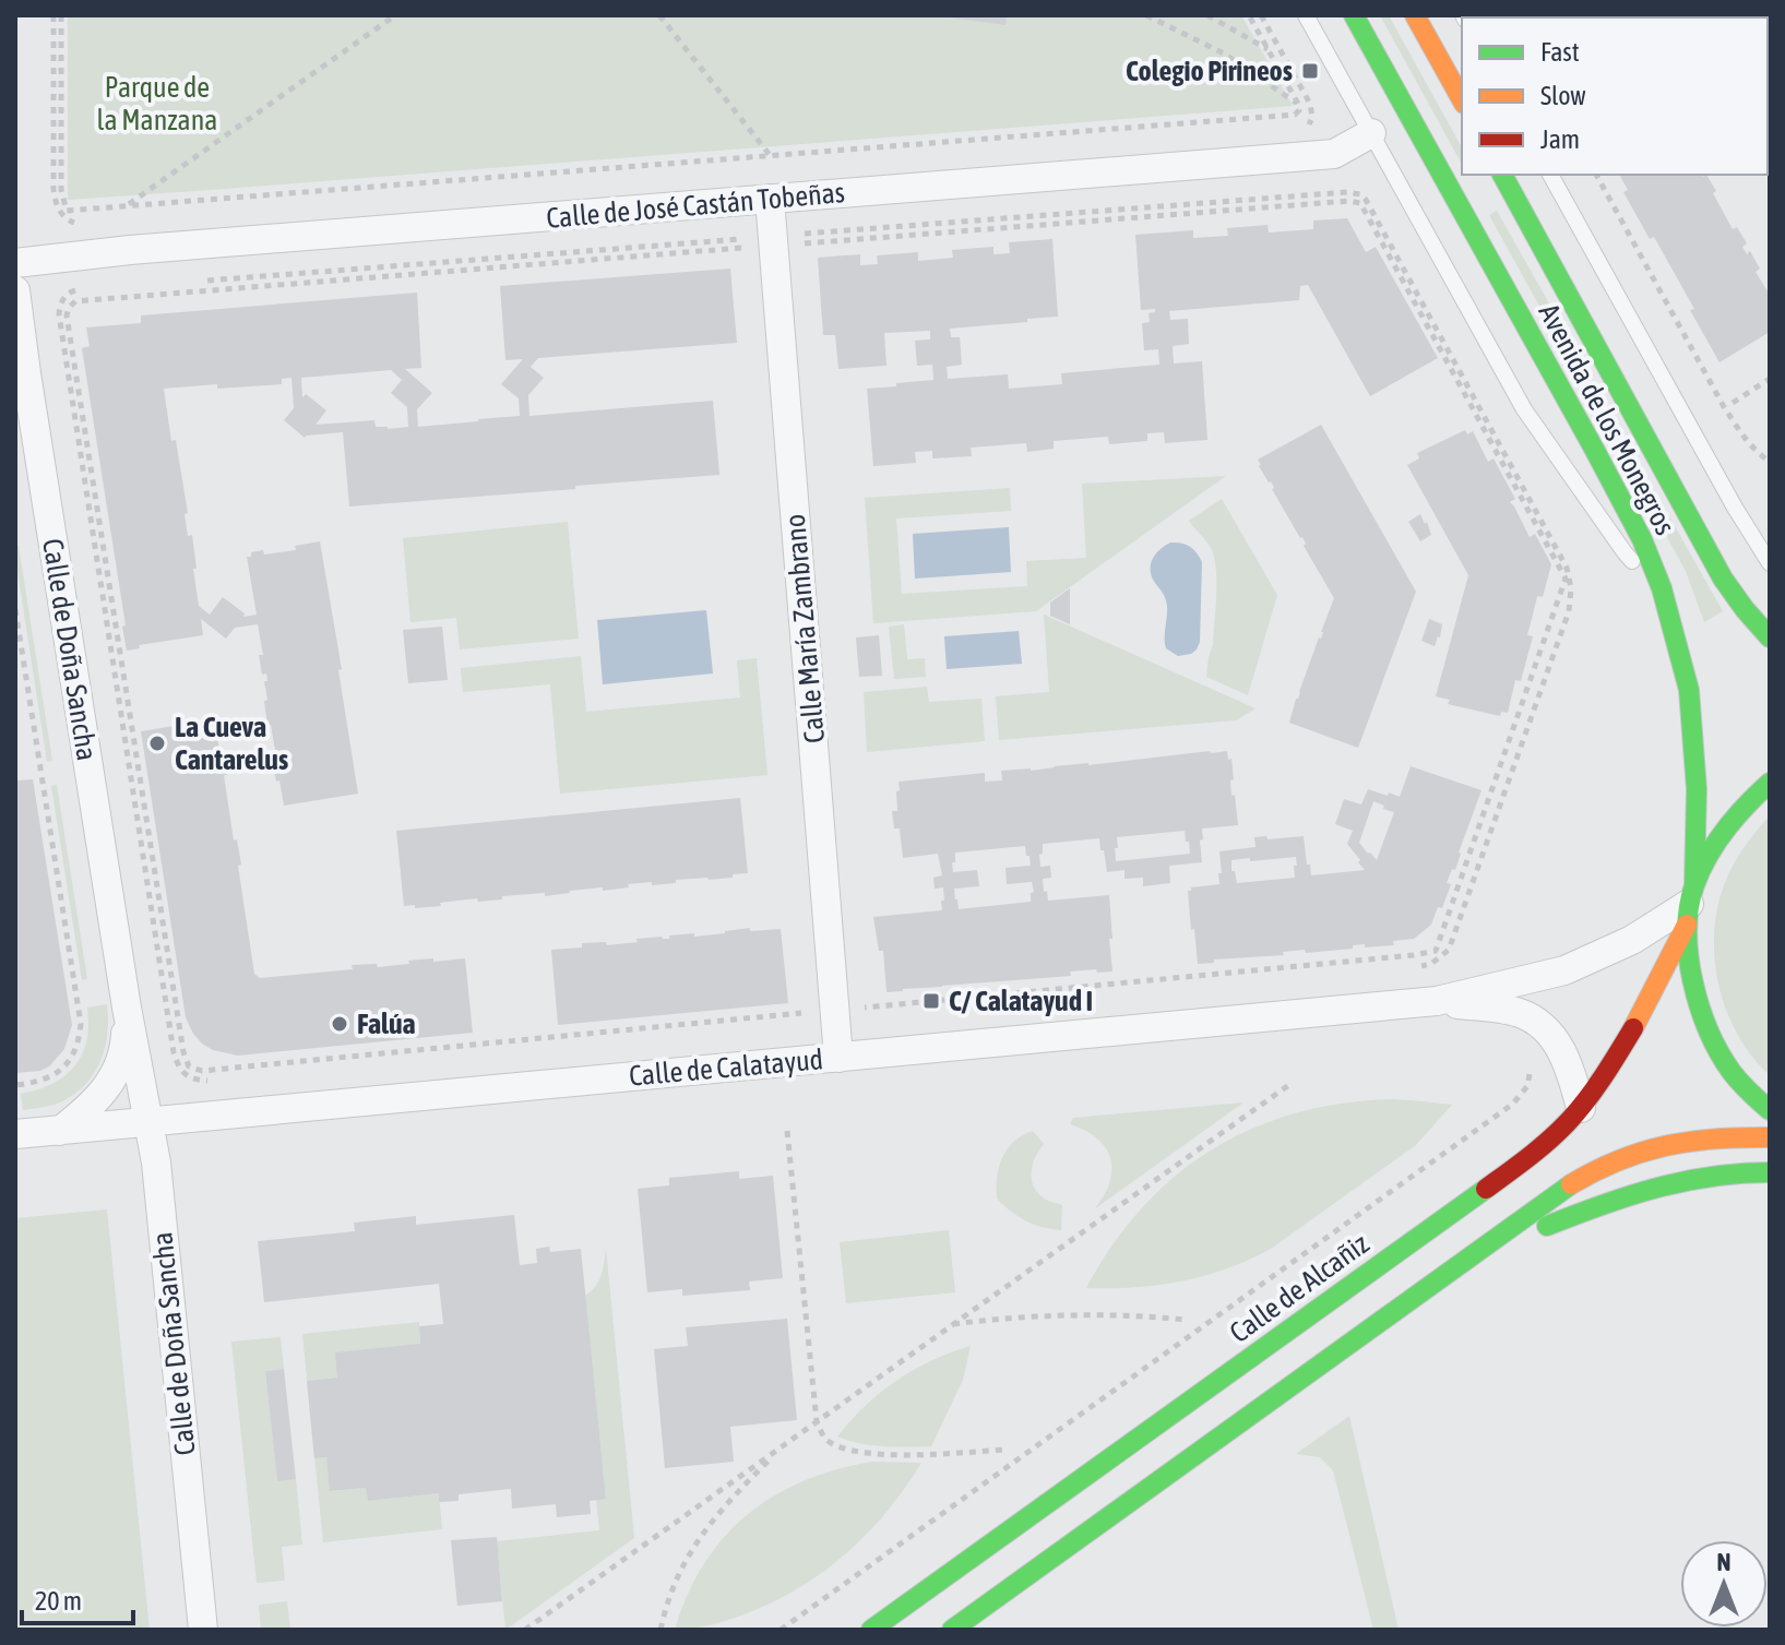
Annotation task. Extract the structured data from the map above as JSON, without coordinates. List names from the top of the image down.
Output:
{
  "streets": {
    "main road": ["Avenida de los Monegros", "Calle de Alcañiz"],
    "street": [
      "Calle de José Castán Tobeñas",
      "Calle María Zambrano",
      "Calle de Doña Sancha",
      "Calle de Calatayud"
    ]
  },
  "crossings": [
    ["Calle de José Castán Tobeñas", "Calle María Zambrano"],
    ["Avenida de los Monegros", "Calle de Calatayud"],
    ["Avenida de los Monegros", "Calle de Alcañiz"],
    ["Calle María Zambrano", "Calle de Calatayud"],
    ["Calle de Doña Sancha", "Calle de Calatayud"],
    ["Calle de Calatayud", "Calle de Alcañiz"]
  ],
  "parks": ["Parque de la Manzana"],
  "places": {
    "transit": ["Colegio Pirineos", "C/ Calatayud I"],
    "other": ["La Cueva Cantarelus", "Falúa"]
  },
  "legend": ["Fast", "Slow", "Jam"],
  "scale_bar": "20 m",
  "north": "top"
}
